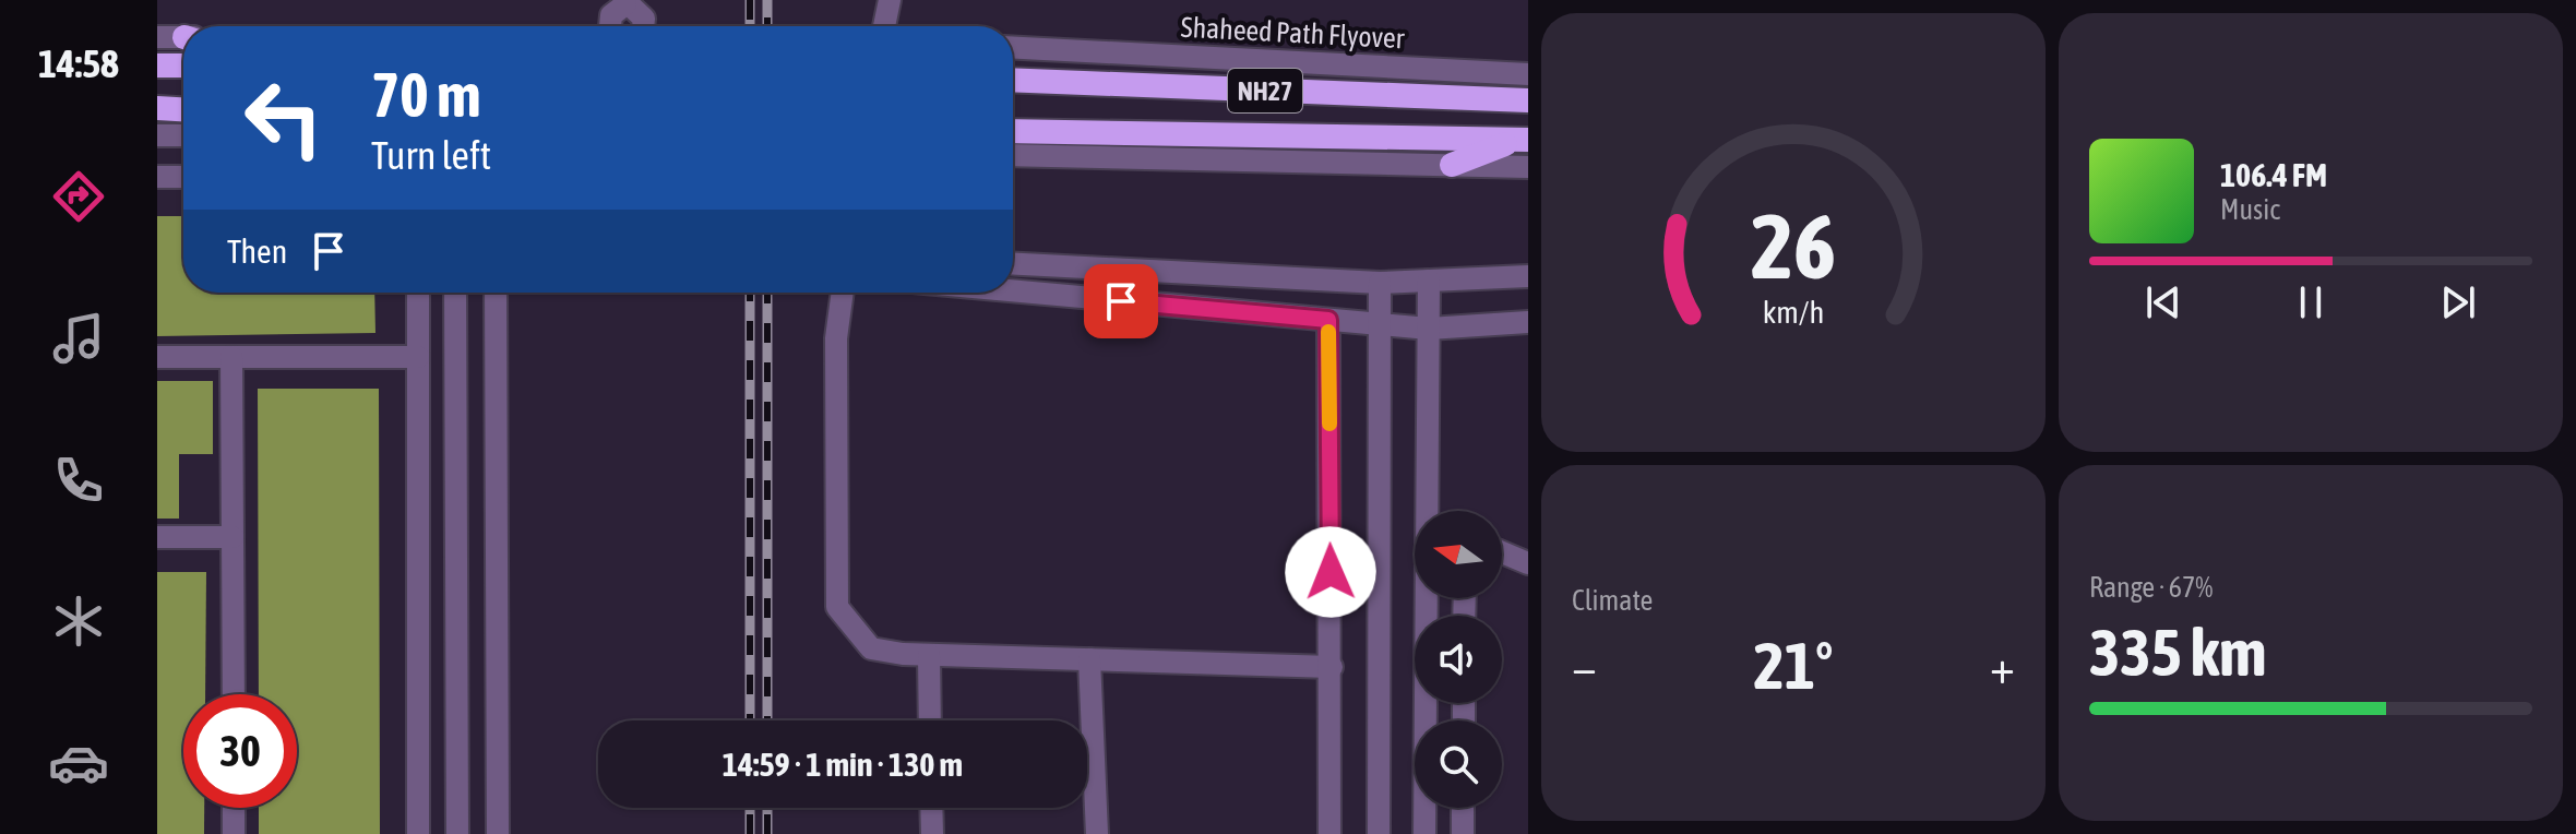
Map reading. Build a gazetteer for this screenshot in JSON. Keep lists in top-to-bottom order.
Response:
{
  "streets": {
    "highway": ["Shaheed Path Flyover", "NH27"]
  },
  "north": "left",
  "page": {
    "tabs": "14:58",
    "turn": ["70 m", "Turn left"],
    "song": ["106.4 FM", "Music"],
    "then": "Then",
    "tile": [
      "Climate",
      ["Range · 67%", "335 km"]
    ],
    "heat": ["−", "21°", "+"],
    "limit": "30",
    "trip": "14:59 · 1 min · 130 m",
    "gauge": ["26", "km/h"]
  }
}
